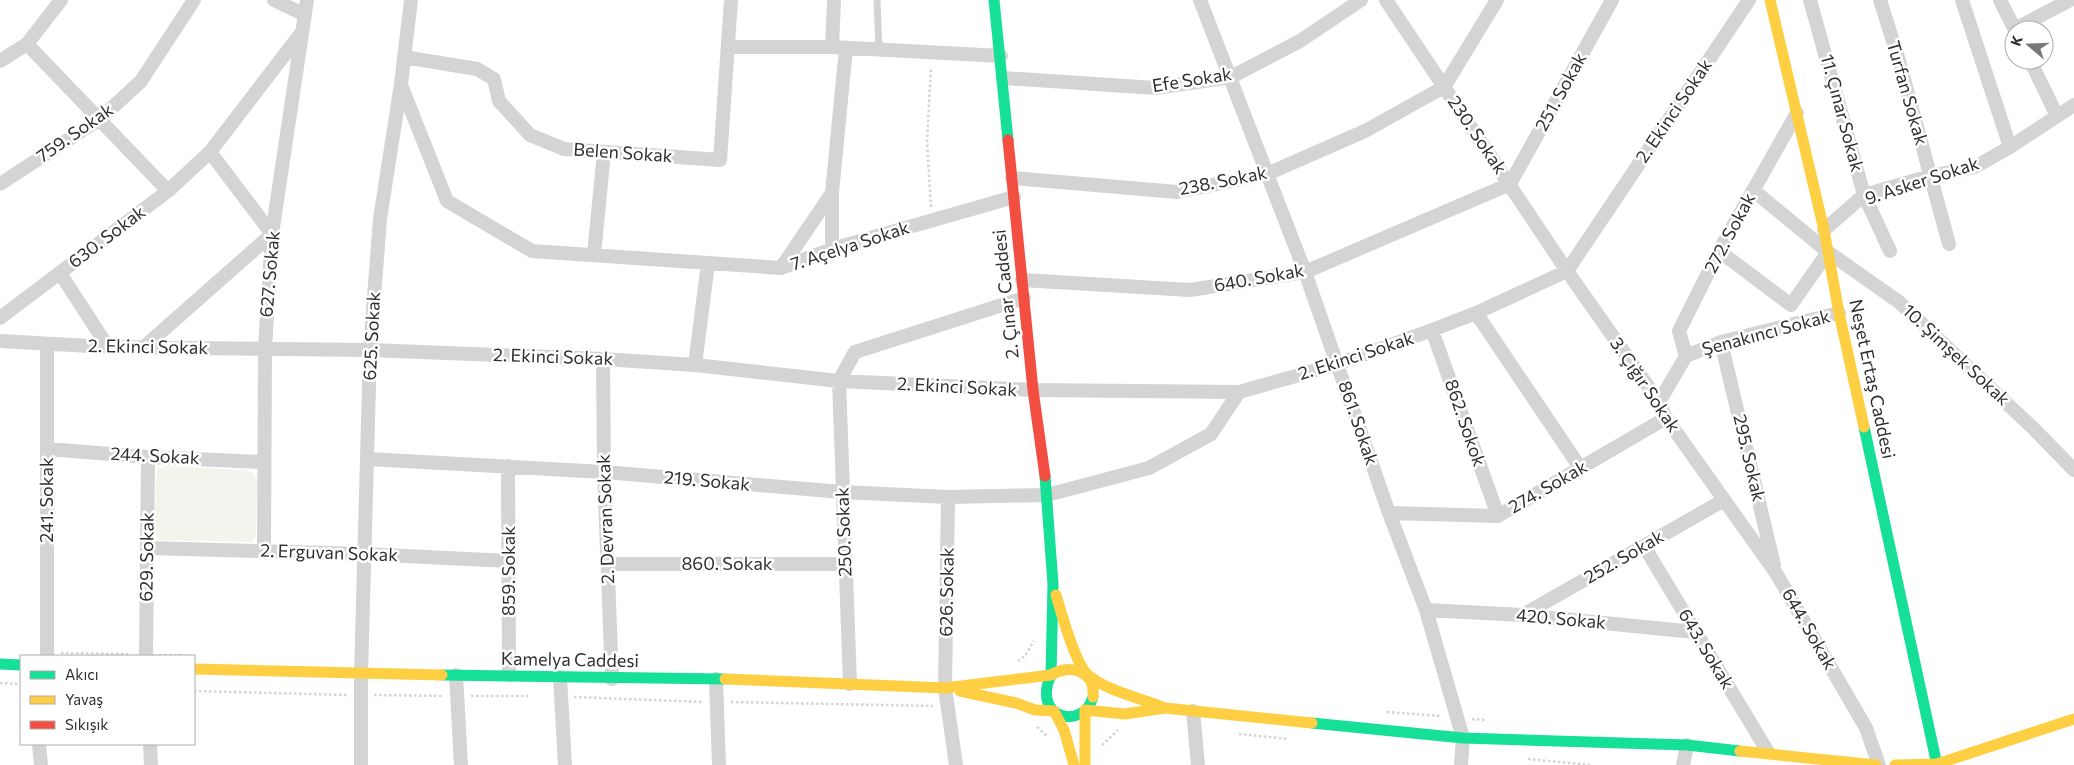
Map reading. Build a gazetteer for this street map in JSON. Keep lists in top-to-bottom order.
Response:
{
  "streets": {
    "main road": ["2. Çınar Caddesi", "Neşet Ertaş Caddesi", "Kamelya Caddesi"],
    "street": [
      "Efe Sokak",
      "251. Sokak",
      "Turfan Sokak",
      "2. Ekinci Sokak",
      "11. Çınar Sokak",
      "759. Sokak",
      "230. Sokak",
      "Belen Sokak",
      "238. Sokak",
      "9. Asker Sokak",
      "272. Sokak",
      "630. Sokak",
      "7. Açelya Sokak",
      "627. Sokak",
      "640. Sokak",
      "Şenakıncı Sokak",
      "625. Sokak",
      "10. Şimşek Sokak",
      "3. Çığır Sokak",
      "861. Sokak",
      "862. Sokok",
      "244. Sokak",
      "295. Sokak",
      "219. Sokak",
      "274. Sokak",
      "241. Sokak",
      "2. Devran Sokak",
      "250. Sokak",
      "2. Erguvan Sokak",
      "629. Sokak",
      "252. Sokak",
      "860. Sokak",
      "859. Sokak",
      "626. Sokak",
      "420. Sokak",
      "644. Sokak",
      "643. Sokak"
    ]
  },
  "crossings": [
    ["Efe Sokak", "2. Çınar Caddesi"],
    ["Efe Sokak", "861. Sokak"],
    ["251. Sokak", "230. Sokak"],
    ["251. Sokak", "640. Sokak"],
    ["Turfan Sokak", "9. Asker Sokak"],
    ["2. Ekinci Sokak", "230. Sokak"],
    ["2. Ekinci Sokak", "627. Sokak"],
    ["2. Ekinci Sokak", "2. Çınar Caddesi"],
    ["2. Ekinci Sokak", "625. Sokak"],
    ["2. Ekinci Sokak", "3. Çığır Sokak"],
    ["2. Ekinci Sokak", "861. Sokak"],
    ["2. Ekinci Sokak", "862. Sokok"],
    ["2. Ekinci Sokak", "219. Sokak"],
    ["2. Ekinci Sokak", "241. Sokak"],
    ["2. Ekinci Sokak", "2. Devran Sokak"],
    ["2. Ekinci Sokak", "250. Sokak"],
    ["11. Çınar Sokak", "9. Asker Sokak"],
    ["230. Sokak", "238. Sokak"],
    ["230. Sokak", "640. Sokak"],
    ["230. Sokak", "3. Çığır Sokak"],
    ["Belen Sokak", "625. Sokak"],
    ["238. Sokak", "2. Çınar Caddesi"],
    ["238. Sokak", "861. Sokak"],
    ["9. Asker Sokak", "Neşet Ertaş Caddesi"],
    ["272. Sokak", "Şenakıncı Sokak"],
    ["272. Sokak", "10. Şimşek Sokak"],
    ["272. Sokak", "Neşet Ertaş Caddesi"],
    ["630. Sokak", "627. Sokak"],
    ["7. Açelya Sokak", "2. Çınar Caddesi"],
    ["7. Açelya Sokak", "625. Sokak"],
    ["627. Sokak", "244. Sokak"],
    ["627. Sokak", "2. Erguvan Sokak"],
    ["640. Sokak", "2. Çınar Caddesi"],
    ["640. Sokak", "861. Sokak"],
    ["2. Çınar Caddesi", "219. Sokak"],
    ["Şenakıncı Sokak", "Neşet Ertaş Caddesi"],
    ["Şenakıncı Sokak", "3. Çığır Sokak"],
    ["Şenakıncı Sokak", "295. Sokak"],
    ["625. Sokak", "219. Sokak"],
    ["625. Sokak", "2. Erguvan Sokak"],
    ["625. Sokak", "Kamelya Caddesi"],
    ["10. Şimşek Sokak", "Neşet Ertaş Caddesi"],
    ["3. Çığır Sokak", "274. Sokak"],
    ["3. Çığır Sokak", "252. Sokak"],
    ["3. Çığır Sokak", "644. Sokak"],
    ["861. Sokak", "274. Sokak"],
    ["861. Sokak", "420. Sokak"],
    ["862. Sokok", "274. Sokak"],
    ["244. Sokak", "241. Sokak"],
    ["244. Sokak", "629. Sokak"],
    ["295. Sokak", "644. Sokak"],
    ["219. Sokak", "2. Devran Sokak"],
    ["219. Sokak", "250. Sokak"],
    ["219. Sokak", "859. Sokak"],
    ["219. Sokak", "626. Sokak"],
    ["2. Devran Sokak", "860. Sokak"],
    ["2. Devran Sokak", "Kamelya Caddesi"],
    ["250. Sokak", "860. Sokak"],
    ["250. Sokak", "Kamelya Caddesi"],
    ["2. Erguvan Sokak", "629. Sokak"],
    ["2. Erguvan Sokak", "859. Sokak"],
    ["252. Sokak", "420. Sokak"],
    ["252. Sokak", "644. Sokak"],
    ["252. Sokak", "643. Sokak"],
    ["859. Sokak", "Kamelya Caddesi"],
    ["626. Sokak", "Kamelya Caddesi"],
    ["420. Sokak", "643. Sokak"]
  ],
  "legend": ["Akıcı", "Yavaş", "Sıkışık"],
  "north": "left"
}
